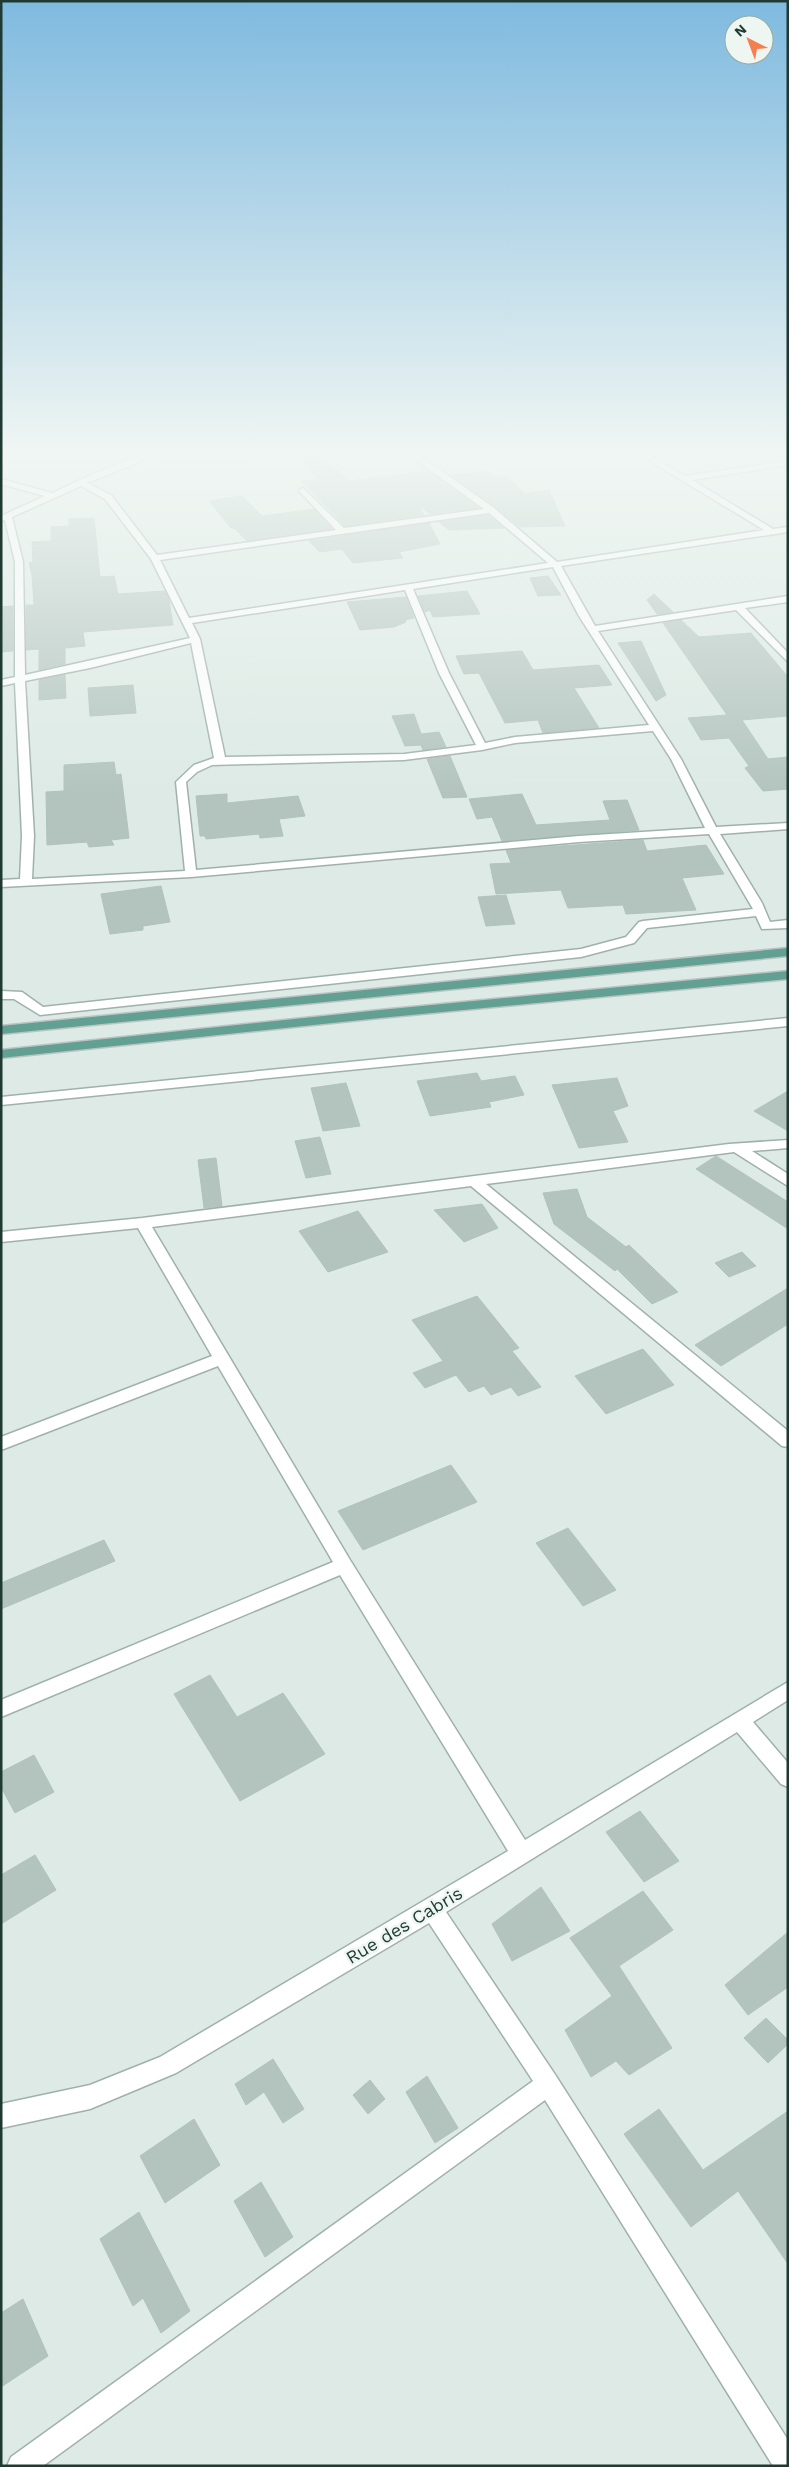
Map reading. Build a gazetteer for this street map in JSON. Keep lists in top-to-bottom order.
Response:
{
  "streets": {
    "street": ["Rue des Cabris"]
  },
  "north": "top left"
}
